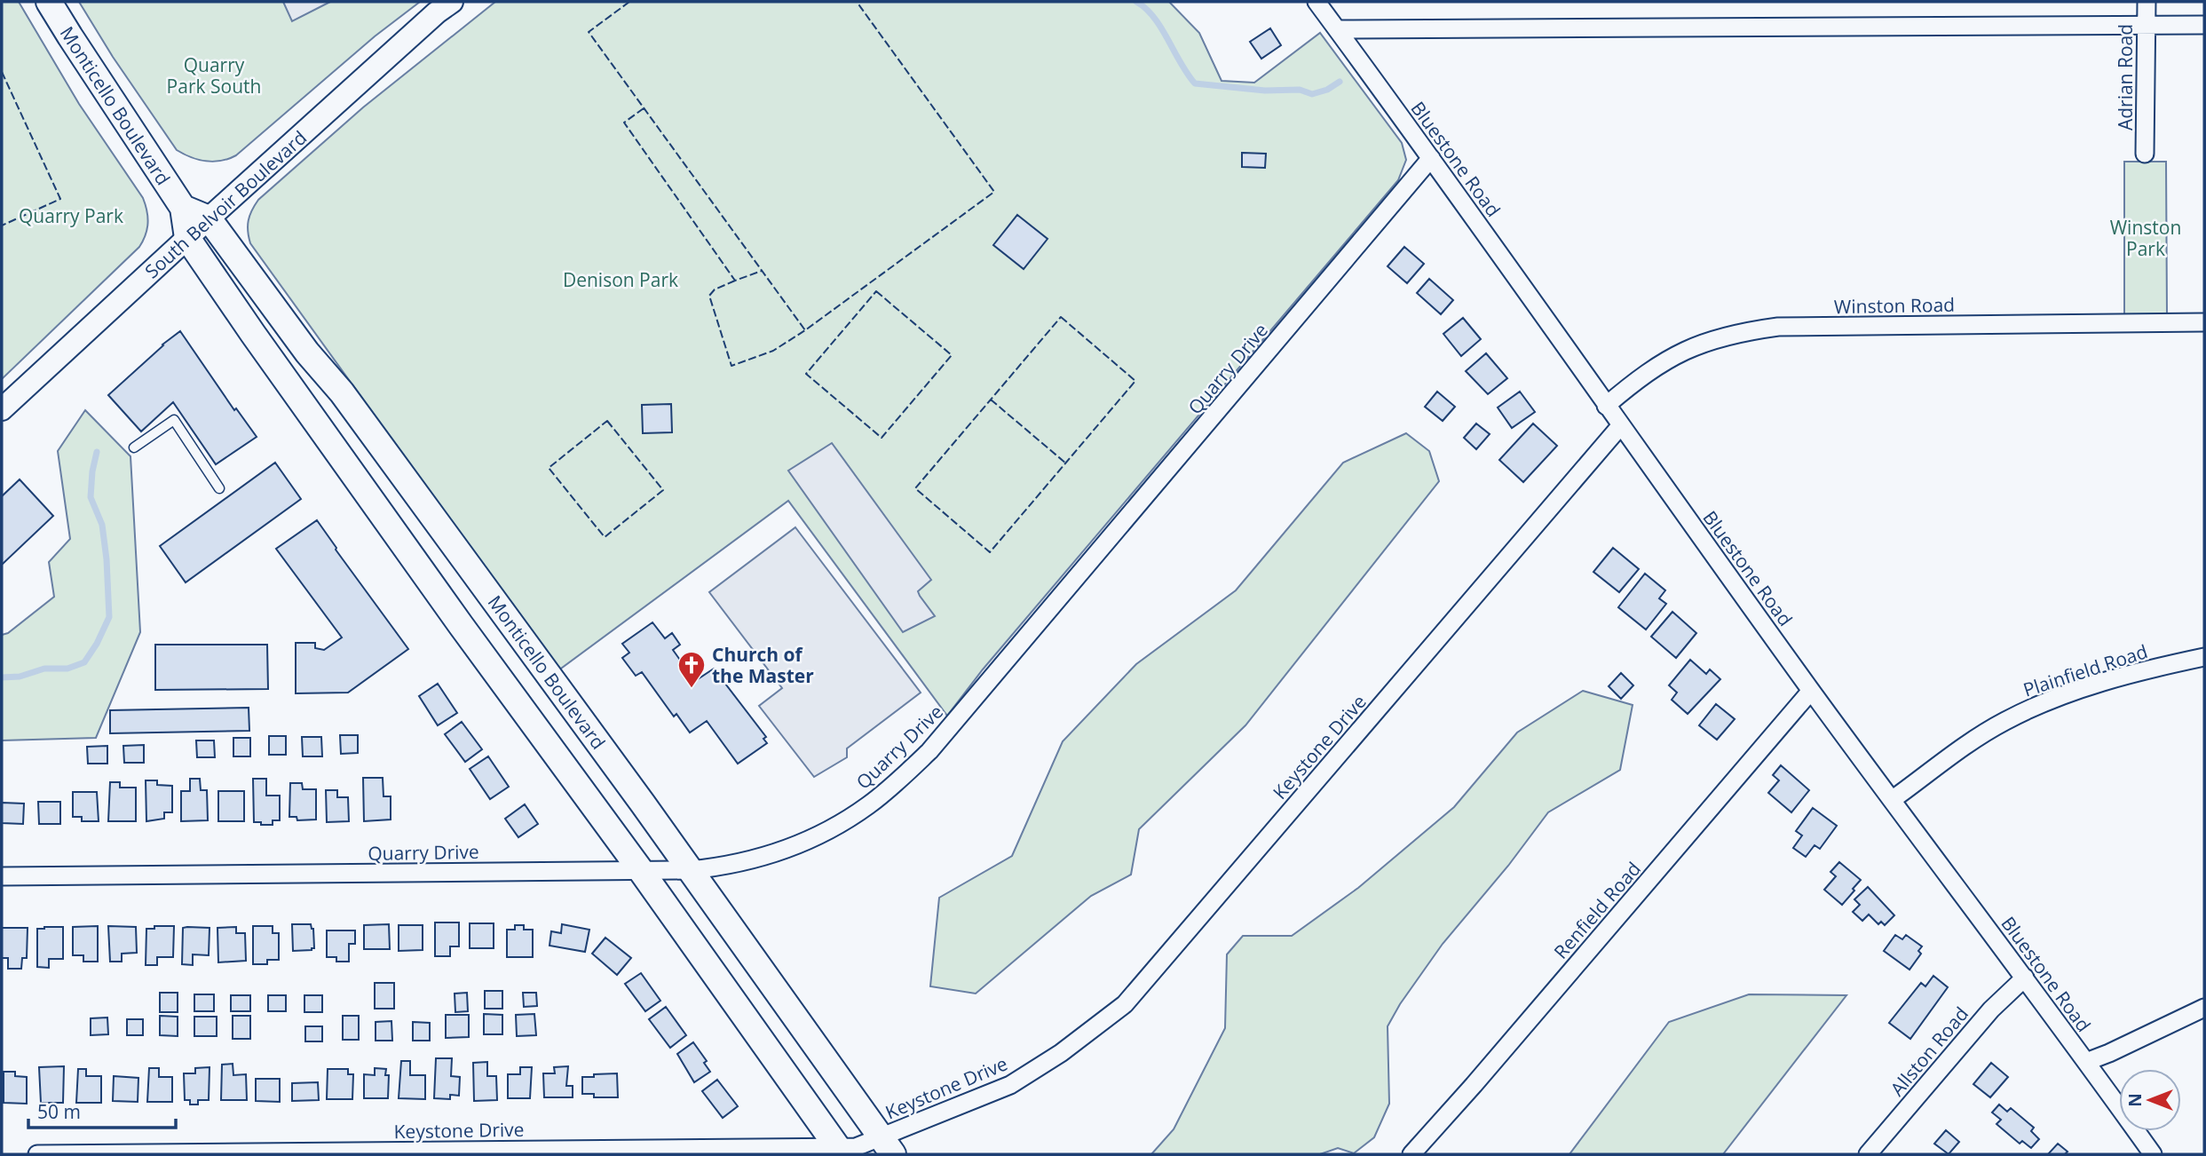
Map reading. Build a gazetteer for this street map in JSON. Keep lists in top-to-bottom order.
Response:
{
  "streets": {
    "main road": ["Monticello Boulevard"],
    "street": [
      "Adrian Road",
      "Bluestone Road",
      "South Belvoir Boulevard",
      "Winston Road",
      "Quarry Drive",
      "Plainfield Road",
      "Keystone Drive",
      "Renfield Road",
      "Allston Road"
    ]
  },
  "crossings": [
    ["Monticello Boulevard", "South Belvoir Boulevard"],
    ["Monticello Boulevard", "Quarry Drive"],
    ["Monticello Boulevard", "Keystone Drive"],
    ["Bluestone Road", "Winston Road"],
    ["Bluestone Road", "Quarry Drive"],
    ["Bluestone Road", "Plainfield Road"],
    ["Bluestone Road", "Keystone Drive"],
    ["Bluestone Road", "Renfield Road"],
    ["Bluestone Road", "Allston Road"]
  ],
  "parks": [
    "Quarry Park South",
    "Quarry Park",
    "Winston Park",
    "Denison Park"
  ],
  "places": {
    "church": ["Church of the Master"]
  },
  "scale_bar": "50 m",
  "north": "left"
}
